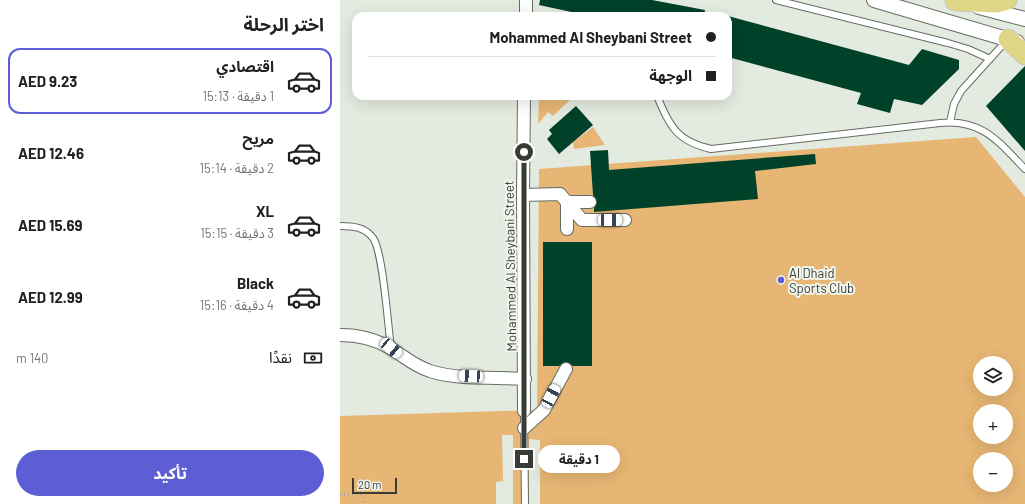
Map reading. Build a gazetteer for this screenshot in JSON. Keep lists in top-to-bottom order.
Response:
{
  "streets": {
    "street": ["Mohammed Al Sheybani Street"]
  },
  "places": ["Al Dhaid Sports Club"],
  "scale_bar": "20 m",
  "page": {
    "heading": "اختر الرحلة",
    "banner": ["Mohammed Al Sheybani Street", "الوجهة"],
    "list": [
      {
        "name": "اقتصادي",
        "note": "1 دقيقة · 15:13",
        "value": "AED 9.23"
      },
      {
        "name": "مريح",
        "note": "2 دقيقة · 15:14",
        "value": "AED 12.46"
      },
      {
        "name": "XL",
        "note": "3 دقيقة · 15:15",
        "value": "AED 15.69"
      },
      {
        "name": "Black",
        "note": "4 دقيقة · 15:16",
        "value": "AED 12.99"
      }
    ],
    "pay": ["نقدًا", "140 m"],
    "map_buttons": ["+", "−"],
    "buttons": "تأكيد",
    "bubble": "1 دقيقة",
    "scale": "20 m"
  }
}
